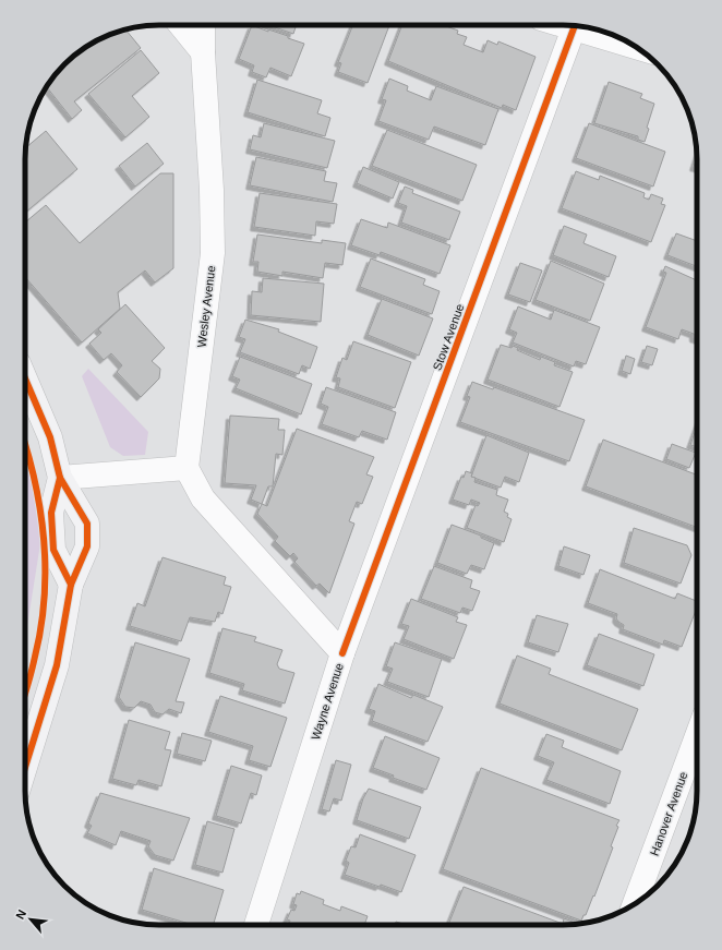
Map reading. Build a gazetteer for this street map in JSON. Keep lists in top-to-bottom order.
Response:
{
  "streets": {
    "street": [
      "Wesley Avenue",
      "Stow Avenue",
      "Wayne Avenue",
      "Hanover Avenue"
    ]
  },
  "crossings": [
    ["Wesley Avenue", "Wayne Avenue"],
    ["Stow Avenue", "Wayne Avenue"]
  ],
  "north": "top left"
}
